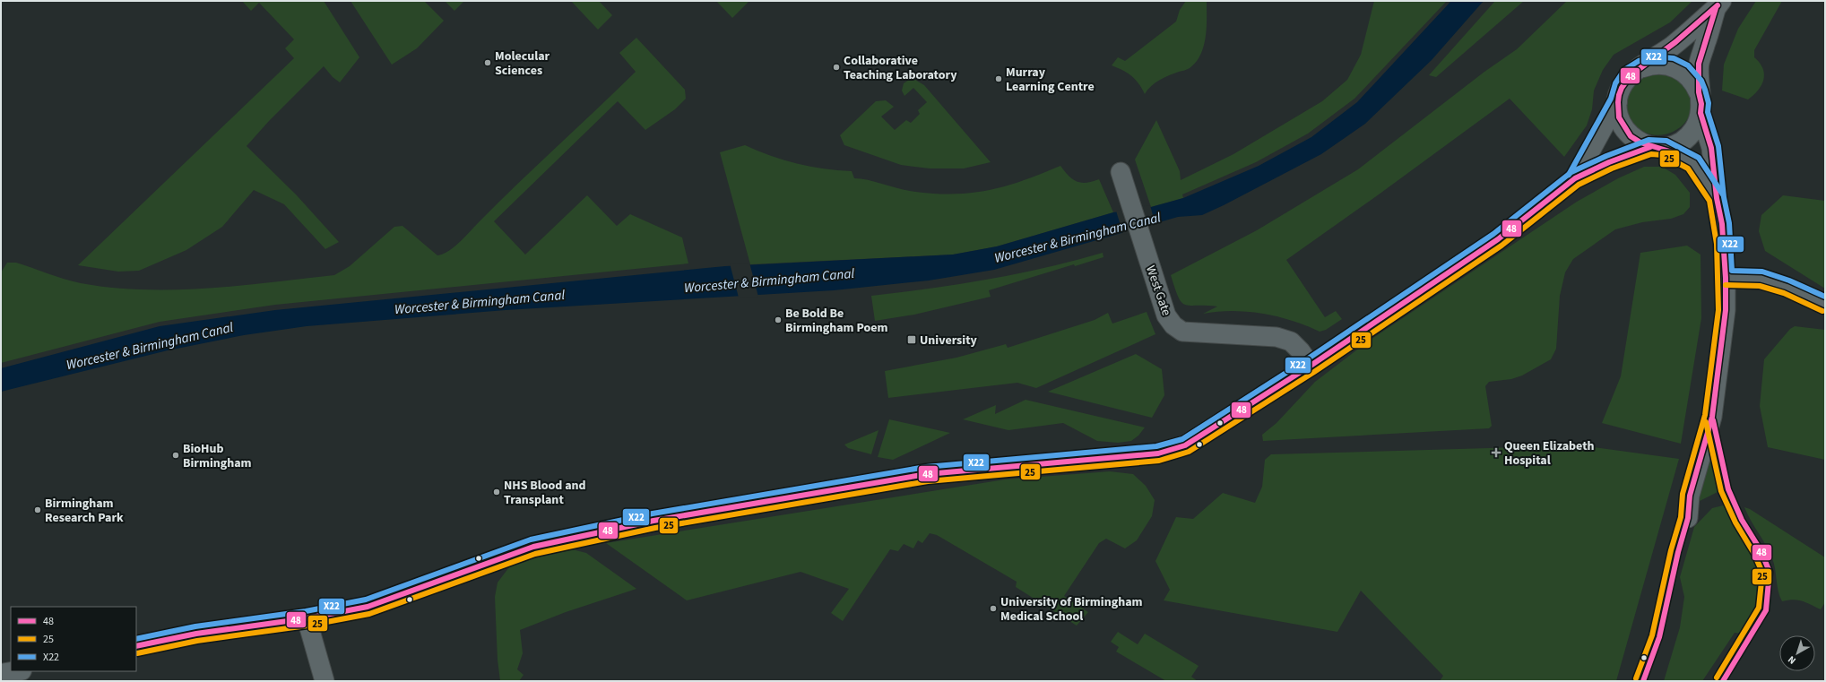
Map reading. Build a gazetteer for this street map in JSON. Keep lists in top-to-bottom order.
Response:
{
  "streets": {
    "street": ["West Gate"]
  },
  "water": ["Worcester & Birmingham Canal"],
  "places": {
    "other": [
      "Molecular Sciences",
      "Collaborative Teaching Laboratory",
      "Murray Learning Centre",
      "Be Bold Be Birmingham Poem",
      "BioHub Birmingham",
      "NHS Blood and Transplant",
      "Birmingham Research Park",
      "University of Birmingham Medical School"
    ],
    "transit": ["University"],
    "health": ["Queen Elizabeth Hospital"]
  },
  "lines": ["transit line 48", "transit line X22", "transit line 25"],
  "legend": ["48", "25", "X22"],
  "north": "bottom left"
}
